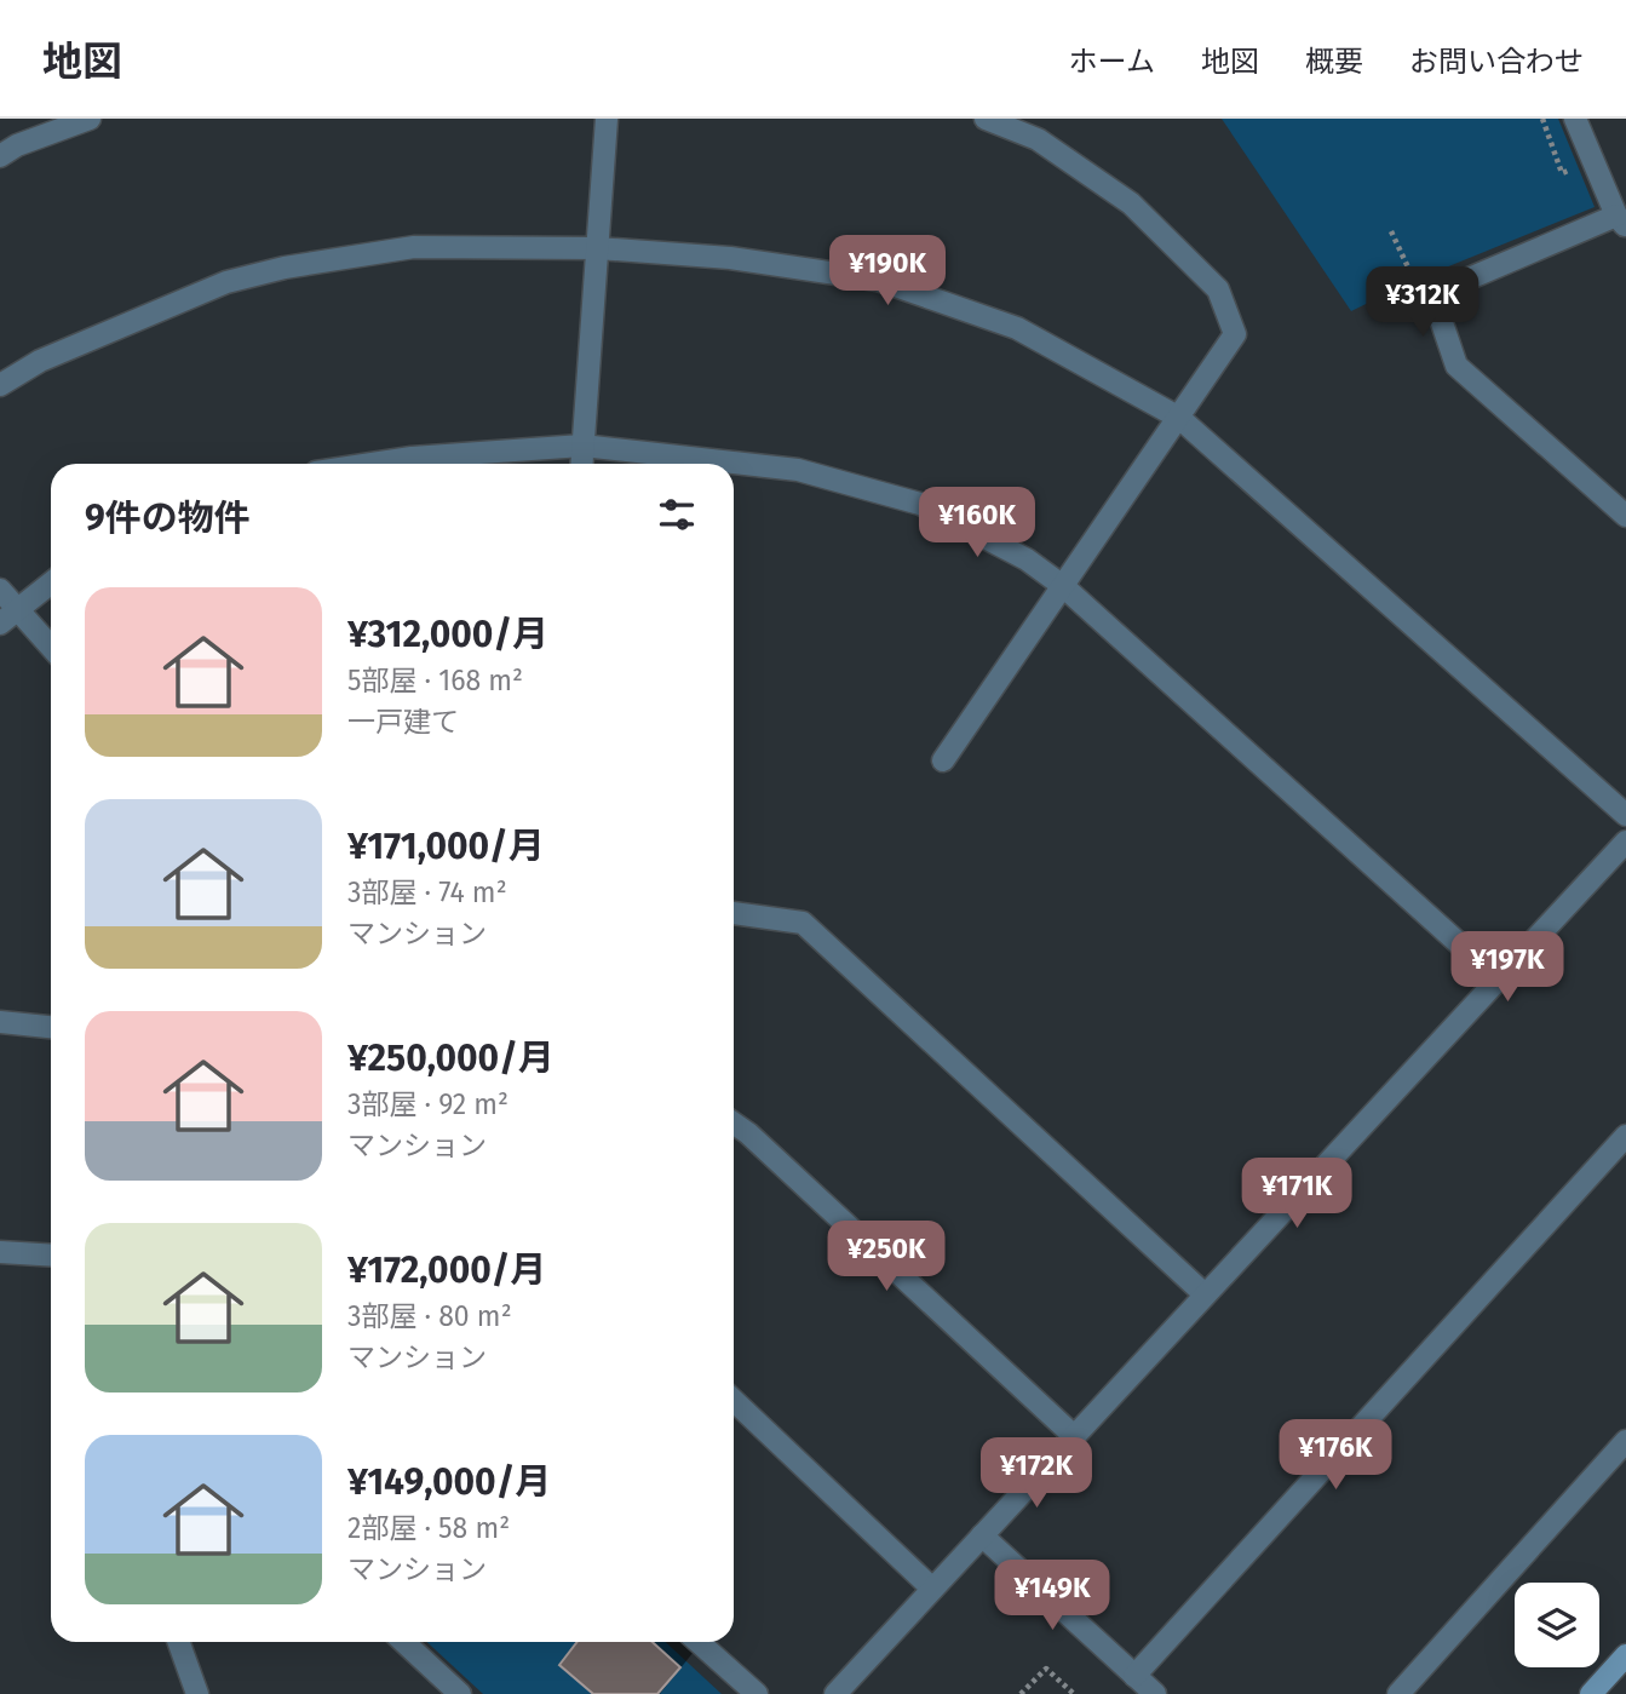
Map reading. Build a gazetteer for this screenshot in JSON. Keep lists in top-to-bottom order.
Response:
{
  "page": {
    "header": "地図",
    "nav": [
      "ホーム",
      "地図",
      "概要",
      "お問い合わせ"
    ],
    "price": [
      "¥190K",
      "¥312K",
      "¥160K",
      "¥197K",
      "¥171K",
      "¥250K",
      "¥176K",
      "¥172K",
      "¥149K"
    ],
    "heading": "9件の物件",
    "list": [
      {
        "name": "¥312,000/月",
        "note": "5部屋 · 168 m² · 一戸建て"
      },
      {
        "name": "¥171,000/月",
        "note": "3部屋 · 74 m² · マンション"
      },
      {
        "name": "¥250,000/月",
        "note": "3部屋 · 92 m² · マンション"
      },
      {
        "name": "¥172,000/月",
        "note": "3部屋 · 80 m² · マンション"
      },
      {
        "name": "¥149,000/月",
        "note": "2部屋 · 58 m² · マンション"
      }
    ]
  }
}
